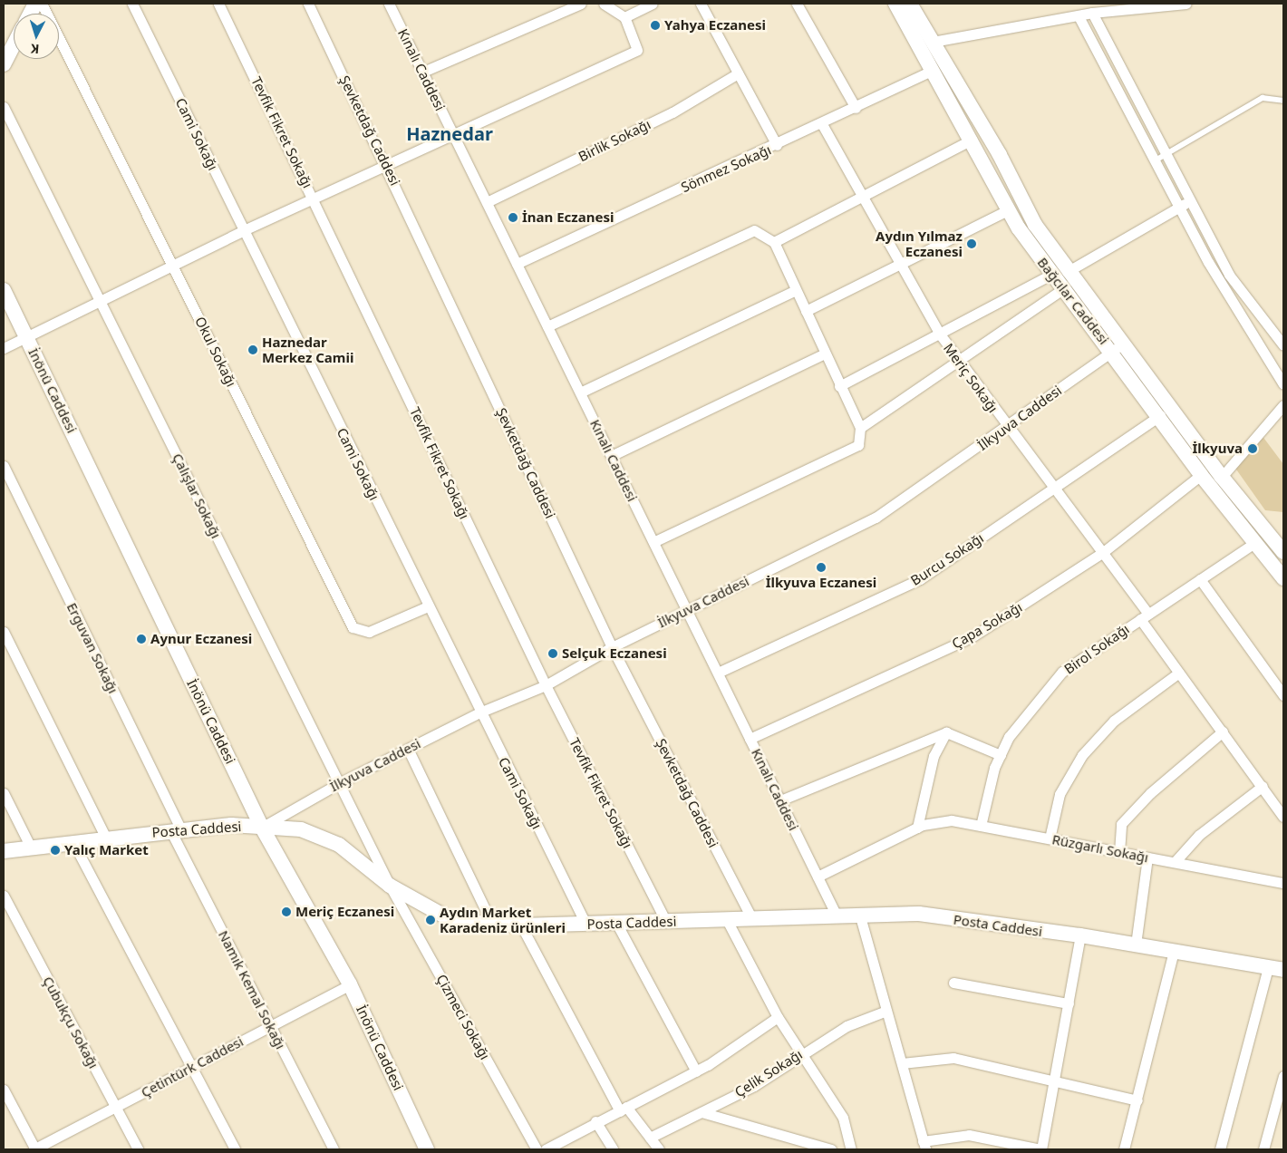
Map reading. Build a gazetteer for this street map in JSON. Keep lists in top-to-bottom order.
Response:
{
  "streets": {
    "main road": ["Bağcılar Caddesi", "İnönü Caddesi", "Posta Caddesi"],
    "street": [
      "Kınalı Caddesi",
      "Şevketdağ Caddesi",
      "Tevfik Fikret Sokağı",
      "Cami Sokağı",
      "Birlik Sokağı",
      "Sönmez Sokağı",
      "Okul Sokağı",
      "Meriç Sokağı",
      "İlkyuva Caddesi",
      "Çalışlar Sokağı",
      "Burcu Sokağı",
      "Çapa Sokağı",
      "Erguvan Sokağı",
      "Birol Sokağı",
      "Rüzgarlı Sokağı",
      "Namık Kemal Sokağı",
      "Çizmeci Sokağı",
      "Çubukçu Sokağı",
      "Çetintürk Caddesi",
      "Çelik Sokağı"
    ]
  },
  "crossings": [
    ["Kınalı Caddesi", "Birlik Sokağı"],
    ["Kınalı Caddesi", "Sönmez Sokağı"],
    ["Kınalı Caddesi", "İlkyuva Caddesi"],
    ["Kınalı Caddesi", "Burcu Sokağı"],
    ["Kınalı Caddesi", "Çapa Sokağı"],
    ["Kınalı Caddesi", "Posta Caddesi"],
    ["Kınalı Caddesi", "Rüzgarlı Sokağı"],
    ["Şevketdağ Caddesi", "İlkyuva Caddesi"],
    ["Şevketdağ Caddesi", "Posta Caddesi"],
    ["Tevfik Fikret Sokağı", "İlkyuva Caddesi"],
    ["Tevfik Fikret Sokağı", "Posta Caddesi"],
    ["Cami Sokağı", "Okul Sokağı"],
    ["Cami Sokağı", "İlkyuva Caddesi"],
    ["Cami Sokağı", "Posta Caddesi"],
    ["Sönmez Sokağı", "Bağcılar Caddesi"],
    ["Sönmez Sokağı", "Meriç Sokağı"],
    ["Bağcılar Caddesi", "İlkyuva Caddesi"],
    ["Bağcılar Caddesi", "Burcu Sokağı"],
    ["Bağcılar Caddesi", "Çapa Sokağı"],
    ["Bağcılar Caddesi", "Birol Sokağı"],
    ["Meriç Sokağı", "İlkyuva Caddesi"],
    ["Meriç Sokağı", "Burcu Sokağı"],
    ["Meriç Sokağı", "Çapa Sokağı"],
    ["Meriç Sokağı", "Birol Sokağı"],
    ["İnönü Caddesi", "İlkyuva Caddesi"],
    ["İnönü Caddesi", "Posta Caddesi"],
    ["İnönü Caddesi", "Çetintürk Caddesi"],
    ["İlkyuva Caddesi", "Çalışlar Sokağı"],
    ["İlkyuva Caddesi", "Posta Caddesi"],
    ["Çalışlar Sokağı", "Posta Caddesi"],
    ["Çalışlar Sokağı", "Çizmeci Sokağı"],
    ["Erguvan Sokağı", "Posta Caddesi"],
    ["Erguvan Sokağı", "Namık Kemal Sokağı"],
    ["Birol Sokağı", "Rüzgarlı Sokağı"],
    ["Posta Caddesi", "Namık Kemal Sokağı"],
    ["Posta Caddesi", "Çizmeci Sokağı"],
    ["Namık Kemal Sokağı", "Çetintürk Caddesi"],
    ["Çubukçu Sokağı", "Çetintürk Caddesi"]
  ],
  "districts": ["Haznedar"],
  "places": [
    "Yahya Eczanesi",
    "İnan Eczanesi",
    "Aydın Yılmaz Eczanesi",
    "Haznedar Merkez Camii",
    "İlkyuva",
    "İlkyuva Eczanesi",
    "Aynur Eczanesi",
    "Selçuk Eczanesi",
    "Yalıç Market",
    "Meriç Eczanesi",
    "Aydın Market Karadeniz ürünleri"
  ],
  "north": "bottom"
}
